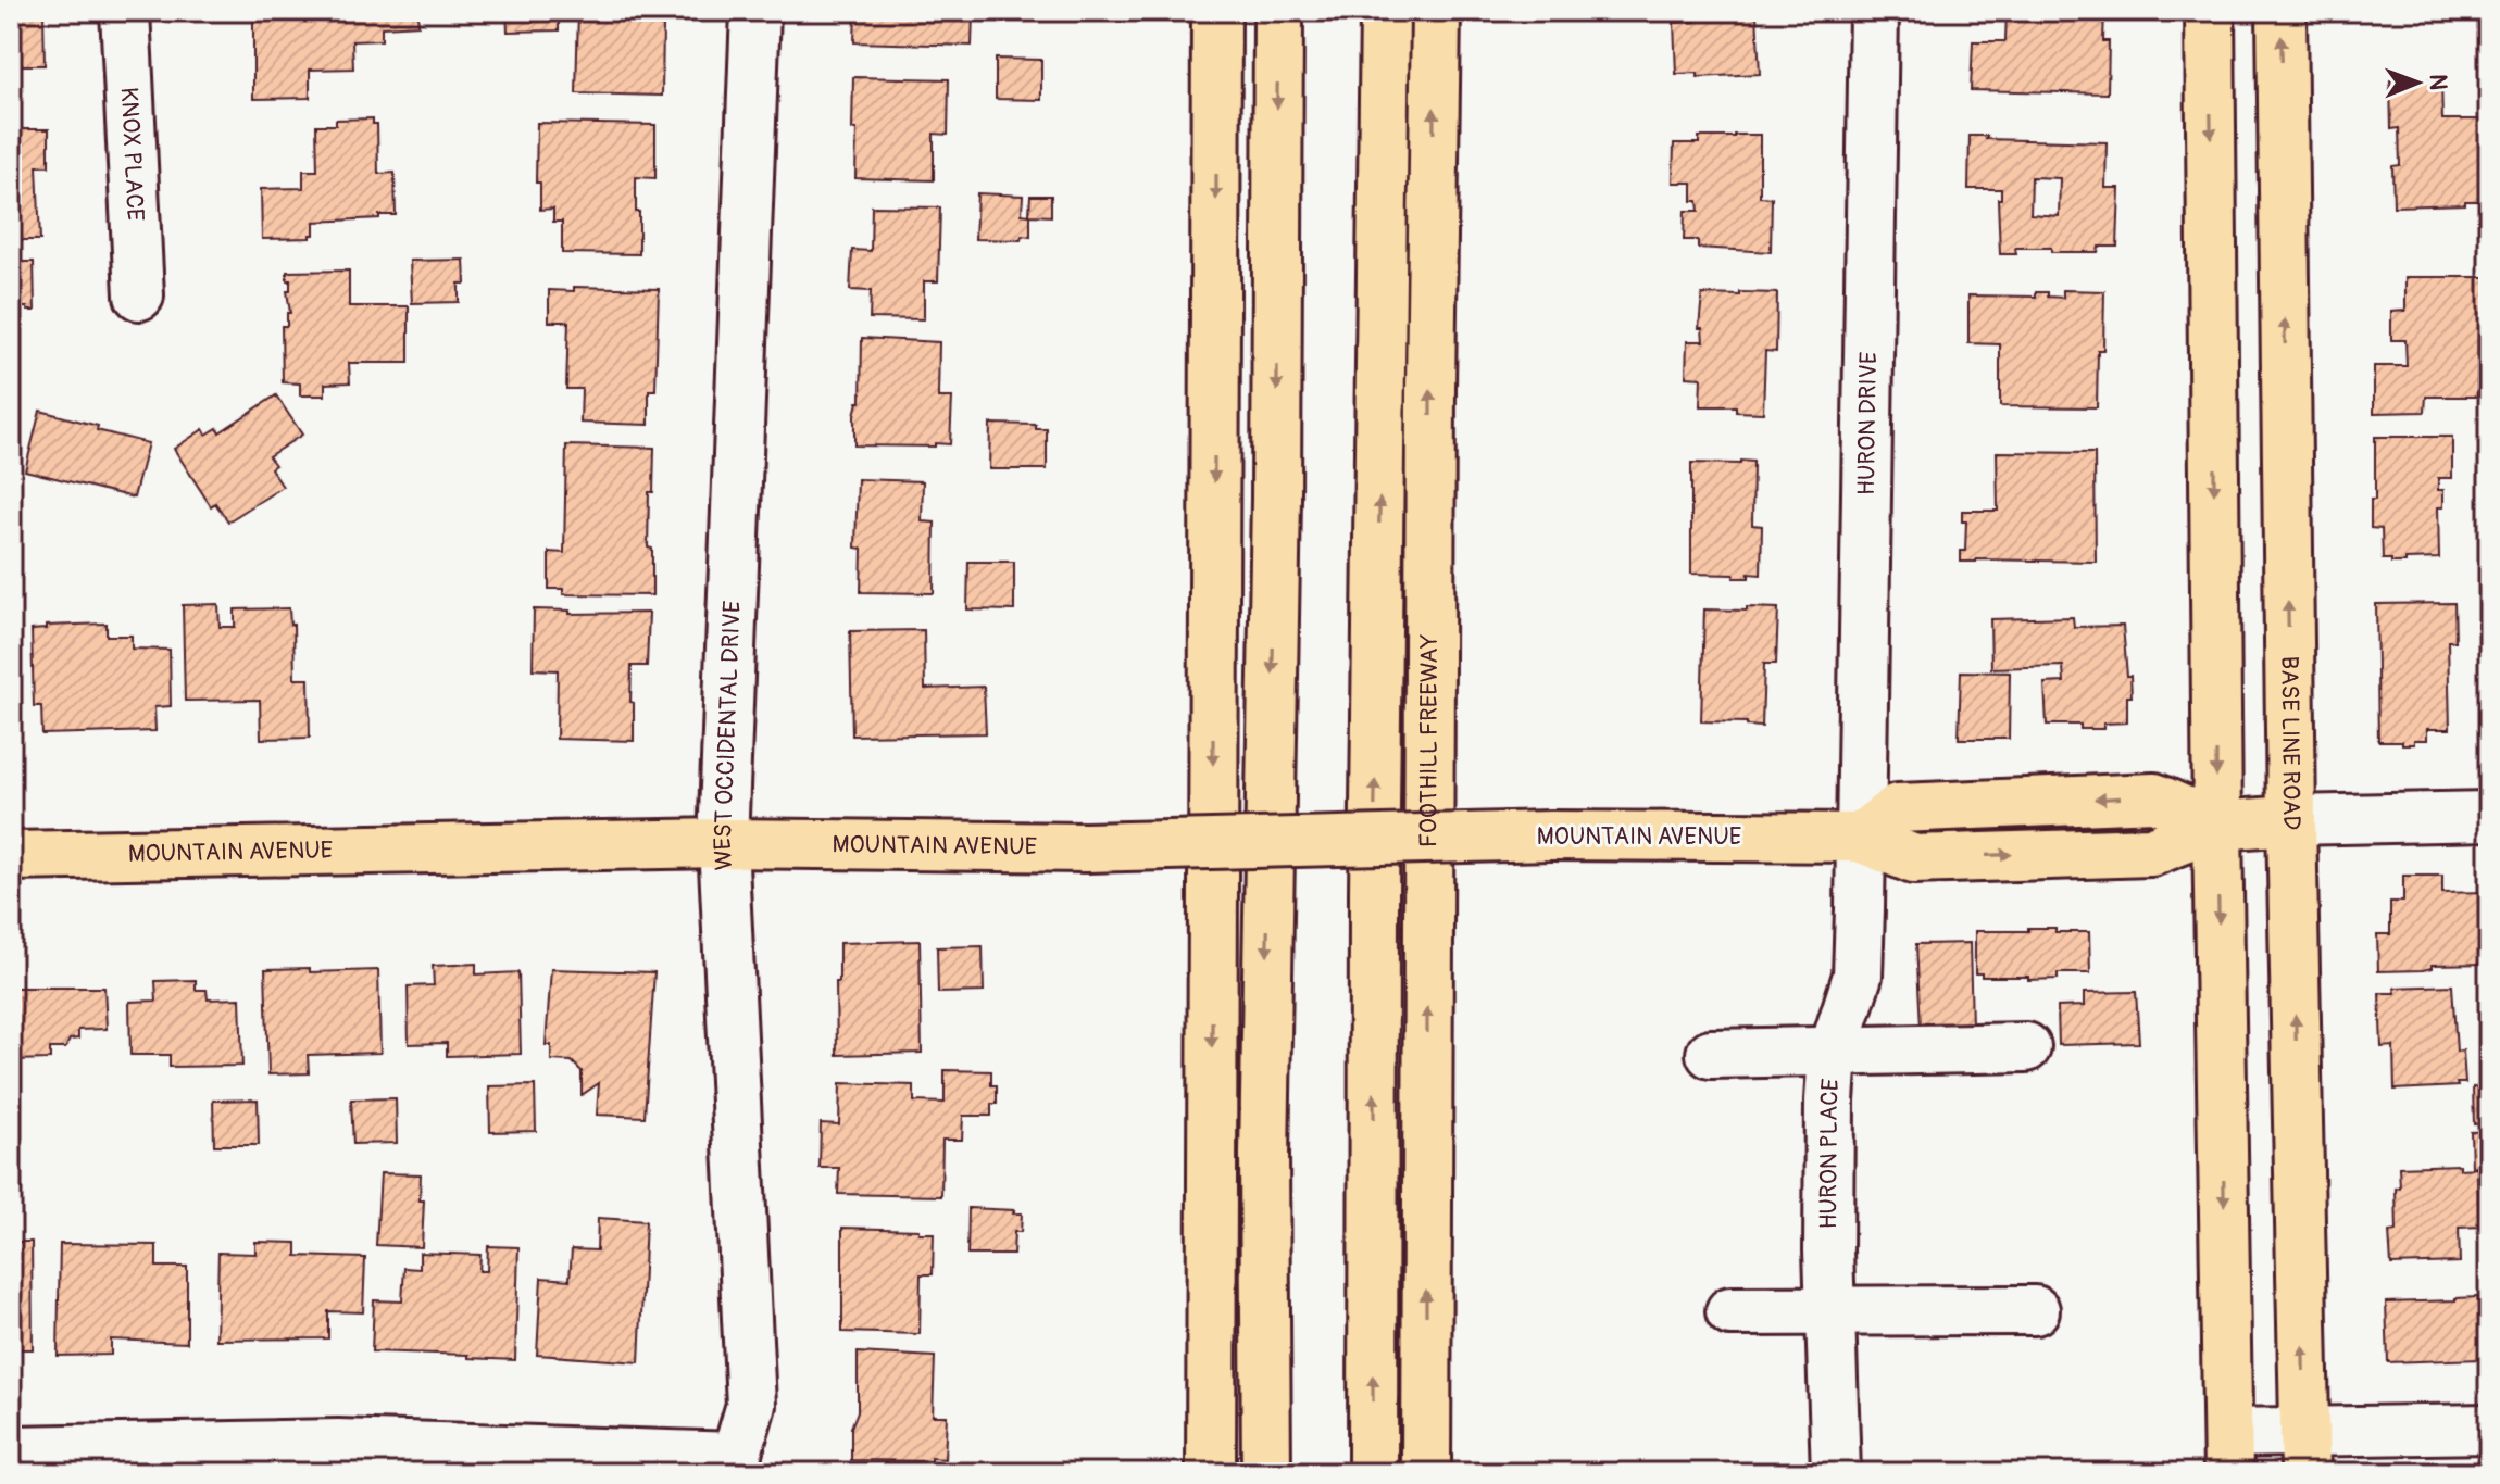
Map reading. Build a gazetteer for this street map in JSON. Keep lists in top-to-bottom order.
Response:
{
  "streets": {
    "main road": ["FOOTHILL FREEWAY", "BASE LINE ROAD", "MOUNTAIN AVENUE"],
    "street": [
      "KNOX PLACE",
      "HURON DRIVE",
      "WEST OCCIDENTAL DRIVE",
      "HURON PLACE"
    ]
  },
  "crossings": [
    ["HURON DRIVE", "MOUNTAIN AVENUE"],
    ["HURON DRIVE", "HURON PLACE"],
    ["WEST OCCIDENTAL DRIVE", "MOUNTAIN AVENUE"],
    ["BASE LINE ROAD", "MOUNTAIN AVENUE"],
    ["MOUNTAIN AVENUE", "HURON PLACE"]
  ],
  "north": "right"
}
